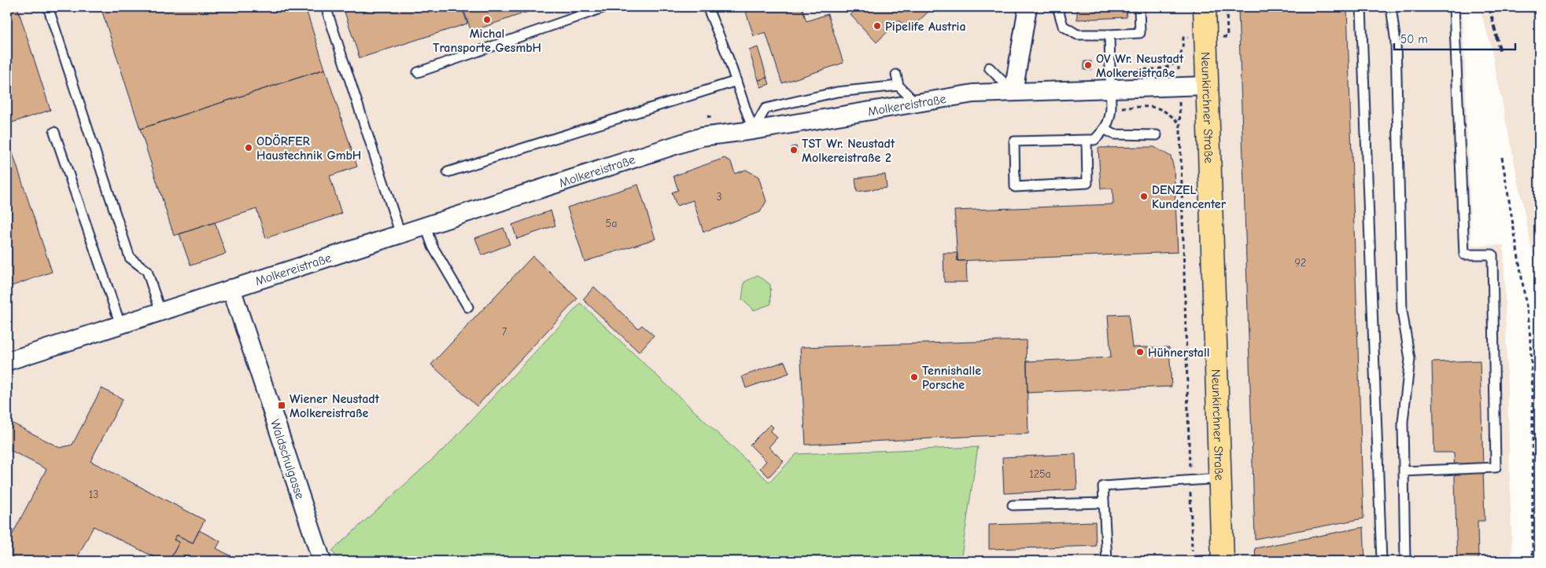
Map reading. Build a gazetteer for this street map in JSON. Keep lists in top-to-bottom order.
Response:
{
  "streets": {
    "main road": ["Neunkirchner Straße"],
    "street": ["Molkereistraße", "Waldschulgasse"]
  },
  "crossings": [
    ["Molkereistraße", "Neunkirchner Straße"],
    ["Molkereistraße", "Waldschulgasse"]
  ],
  "places": {
    "other": [
      "Michal Transporte GesmbH",
      "Pipelife Austria",
      "OV Wr. Neustadt Molkereistraße",
      "ODÖRFER Haustechnik GmbH",
      "TST Wr. Neustadt Molkereistraße 2",
      "DENZEL Kundencenter",
      "Hühnerstall",
      "Tennishalle Porsche"
    ],
    "transit": ["Wiener Neustadt Molkereistraße"]
  },
  "house_numbers": [
    "3",
    "5a",
    "92",
    "7",
    "125a",
    "13"
  ],
  "scale_bar": "50 m"
}
